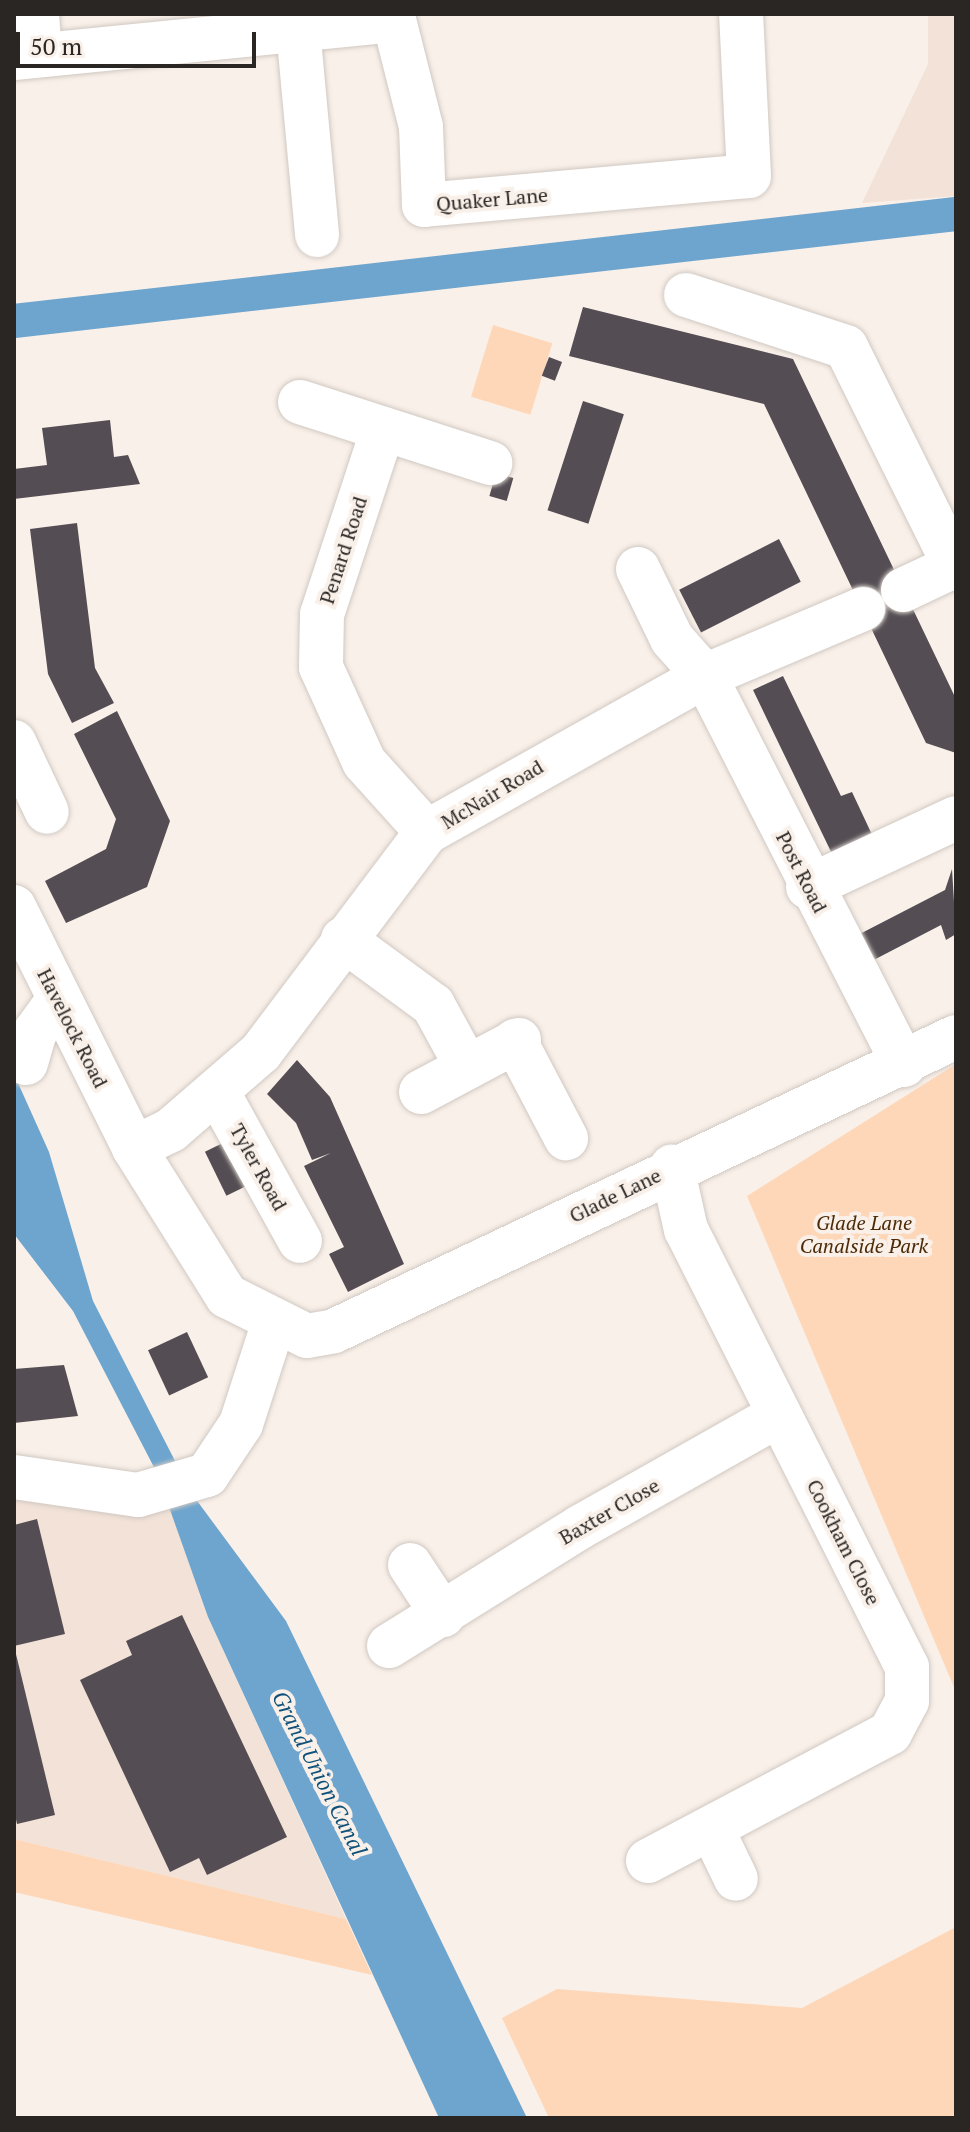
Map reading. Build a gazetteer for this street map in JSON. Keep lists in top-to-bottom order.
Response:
{
  "streets": {
    "street": [
      "Quaker Lane",
      "Penard Road",
      "McNair Road",
      "Post Road",
      "Havelock Road",
      "Tyler Road",
      "Glade Lane",
      "Baxter Close",
      "Cookham Close"
    ]
  },
  "crossings": [
    ["Penard Road", "McNair Road"],
    ["McNair Road", "Post Road"],
    ["McNair Road", "Havelock Road"],
    ["McNair Road", "Tyler Road"],
    ["McNair Road", "Glade Lane"],
    ["Post Road", "Glade Lane"],
    ["Havelock Road", "Glade Lane"],
    ["Glade Lane", "Cookham Close"],
    ["Baxter Close", "Cookham Close"]
  ],
  "water": ["Grand Union Canal"],
  "parks": ["Glade Lane Canalside Park"],
  "scale_bar": "50 m"
}
